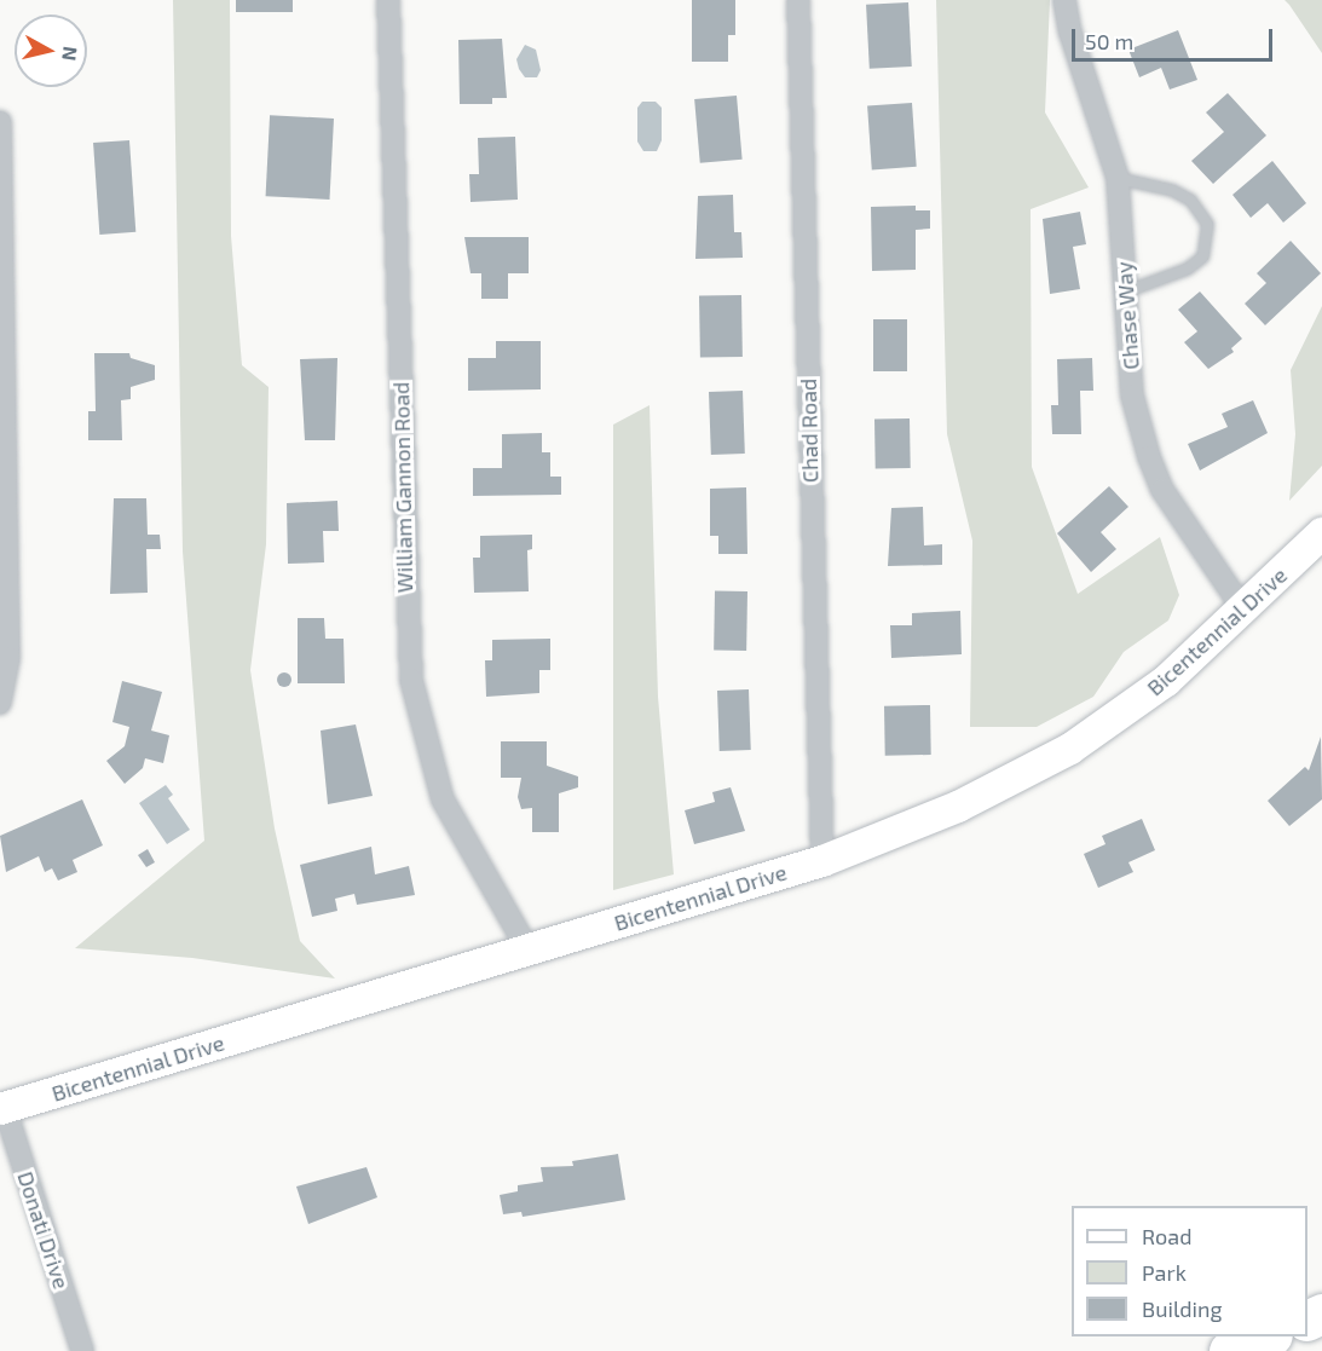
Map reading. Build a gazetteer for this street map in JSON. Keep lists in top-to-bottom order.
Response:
{
  "streets": {
    "street": [
      "Chase Way",
      "Chad Road",
      "William Gannon Road",
      "Bicentennial Drive",
      "Donati Drive"
    ]
  },
  "crossings": [
    ["Chase Way", "Bicentennial Drive"],
    ["Chad Road", "Bicentennial Drive"],
    ["William Gannon Road", "Bicentennial Drive"],
    ["Bicentennial Drive", "Donati Drive"]
  ],
  "legend": ["Road", "Park", "Building"],
  "scale_bar": "50 m",
  "north": "right"
}
